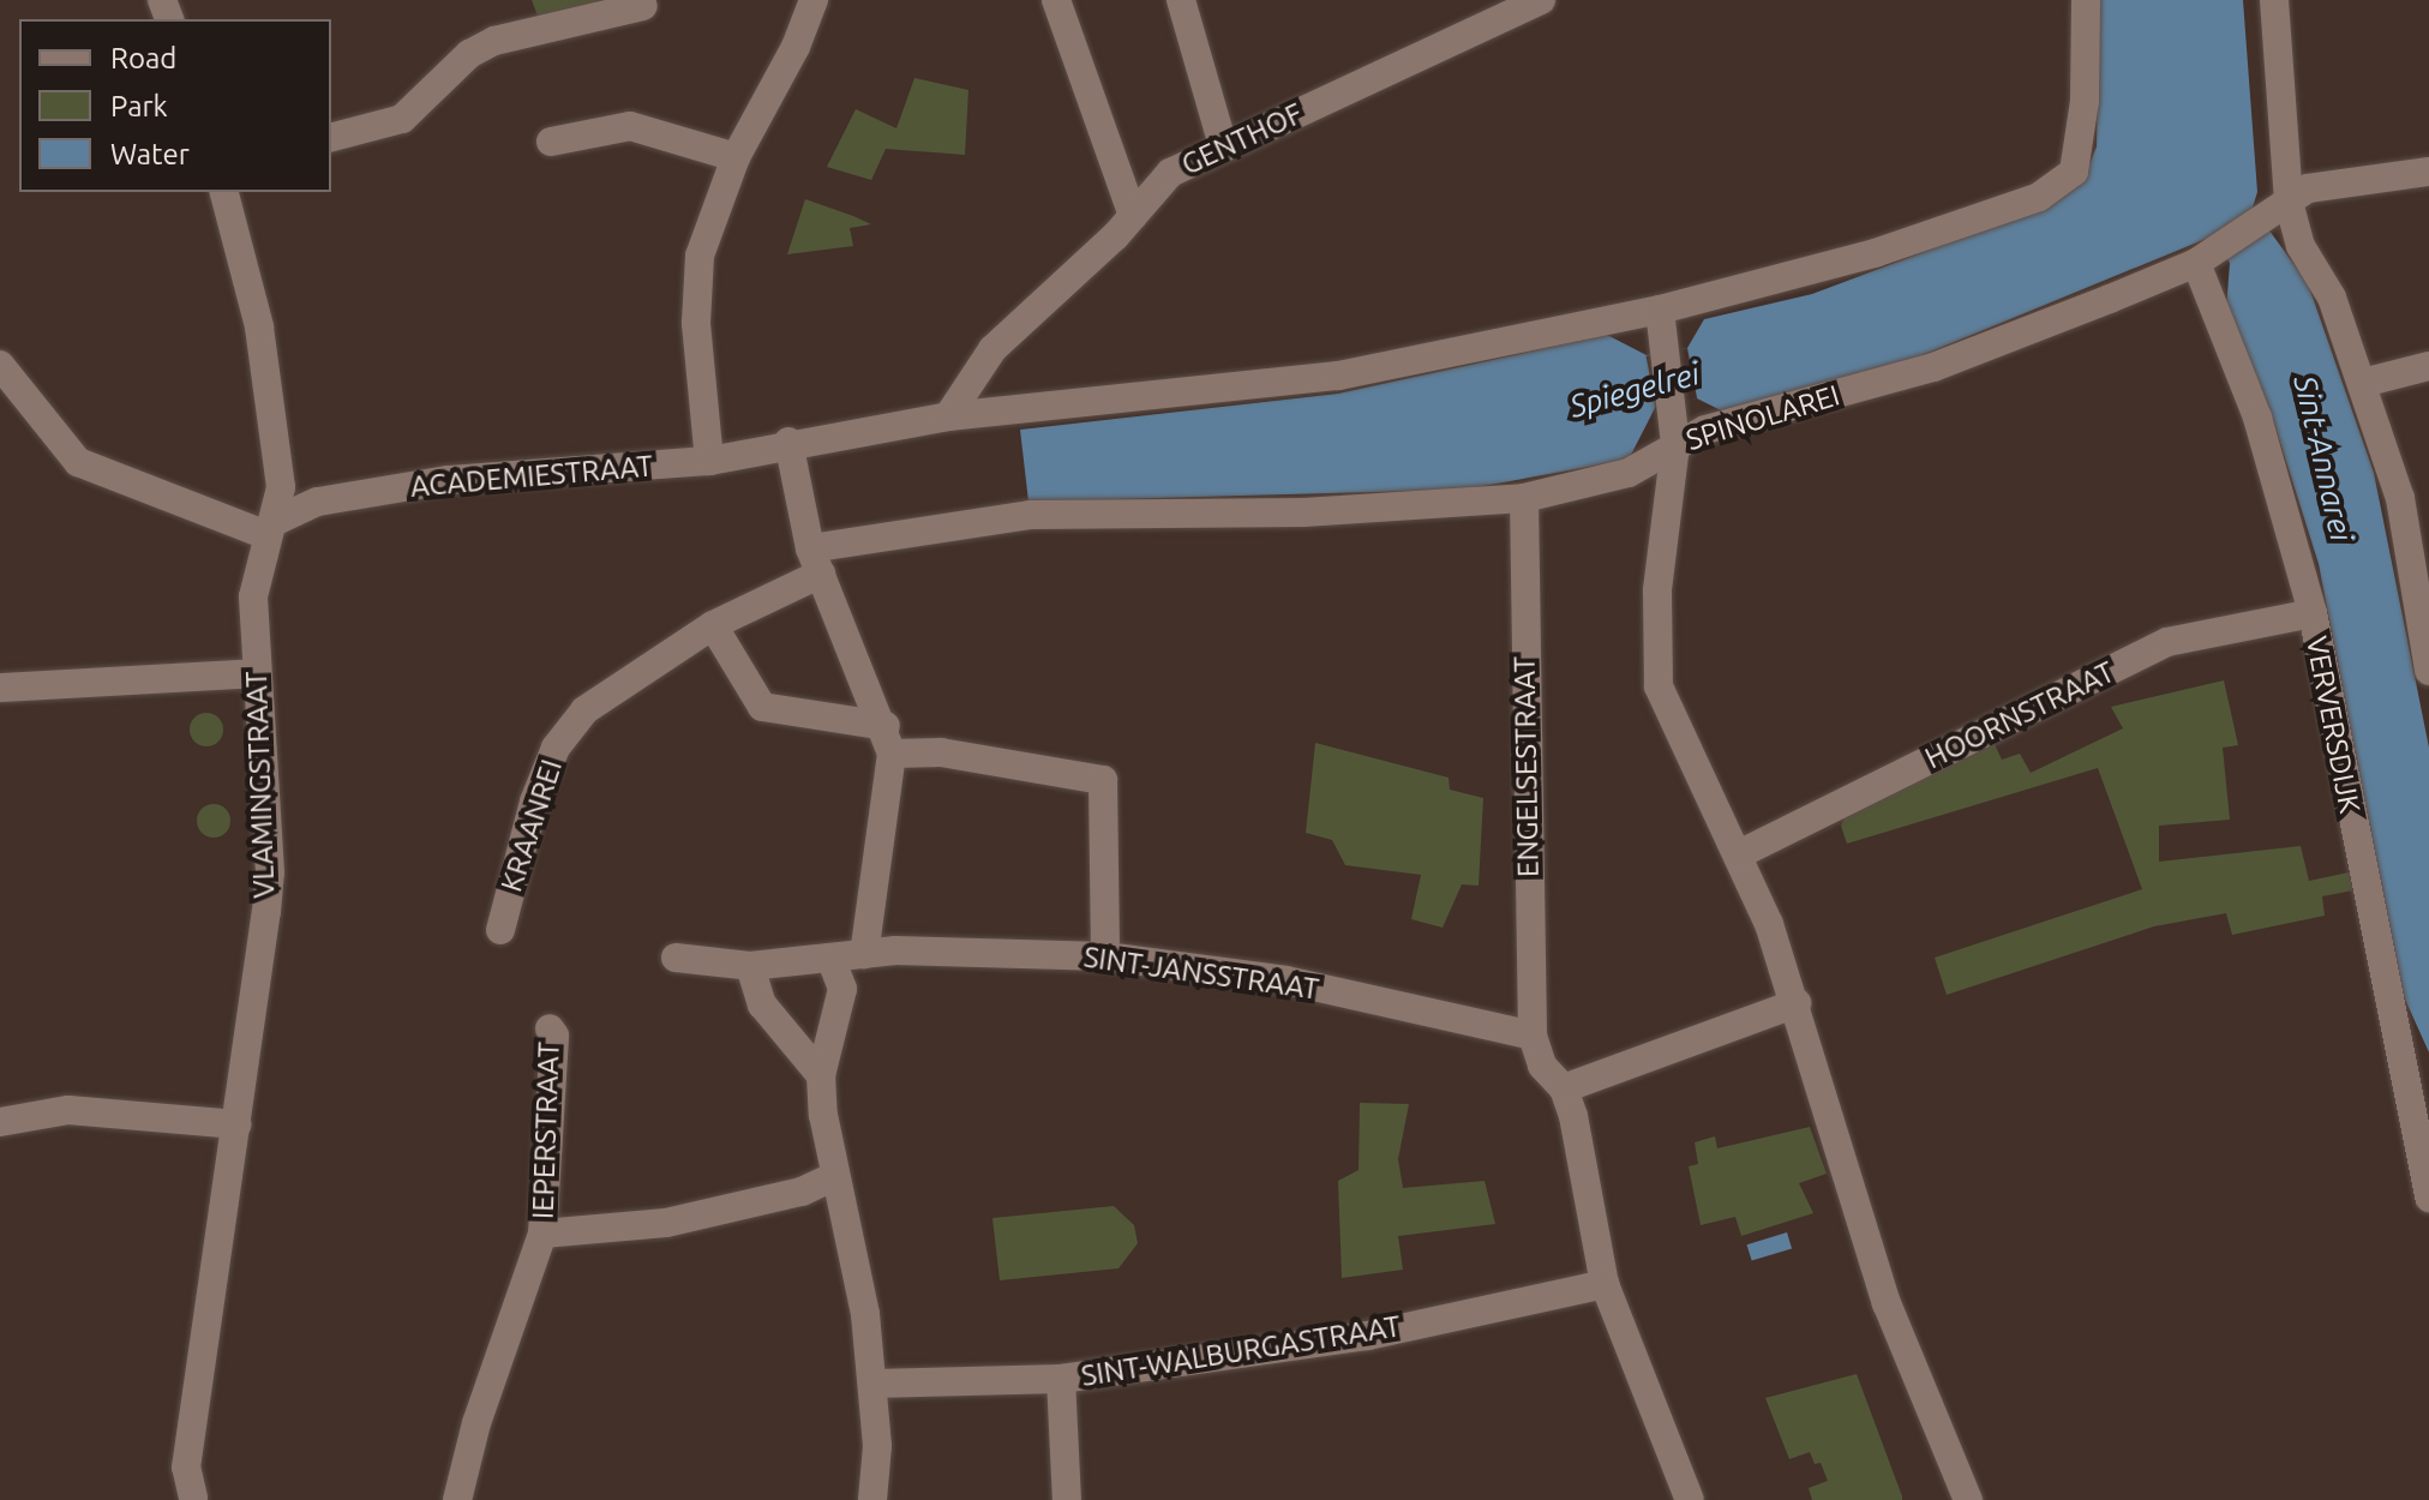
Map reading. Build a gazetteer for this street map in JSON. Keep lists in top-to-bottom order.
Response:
{
  "streets": {
    "street": [
      "GENTHOF",
      "SPINOLAREI",
      "ACADEMIESTRAAT",
      "HOORNSTRAAT",
      "VERVERSDIJK",
      "ENGELSESTRAAT",
      "VLAMINGSTRAAT",
      "KRAANREI",
      "SINT-JANSSTRAAT",
      "IEPERSTRAAT",
      "SINT-WALBURGASTRAAT"
    ]
  },
  "crossings": [
    ["GENTHOF", "ACADEMIESTRAAT"],
    ["SPINOLAREI", "VERVERSDIJK"],
    ["SPINOLAREI", "ENGELSESTRAAT"],
    ["SPINOLAREI", "KRAANREI"],
    ["ACADEMIESTRAAT", "VLAMINGSTRAAT"],
    ["HOORNSTRAAT", "VERVERSDIJK"],
    ["ENGELSESTRAAT", "SINT-JANSSTRAAT"]
  ],
  "water": ["Spiegelrei", "Sint-Annarei"],
  "legend": ["Road", "Park", "Water"]
}
